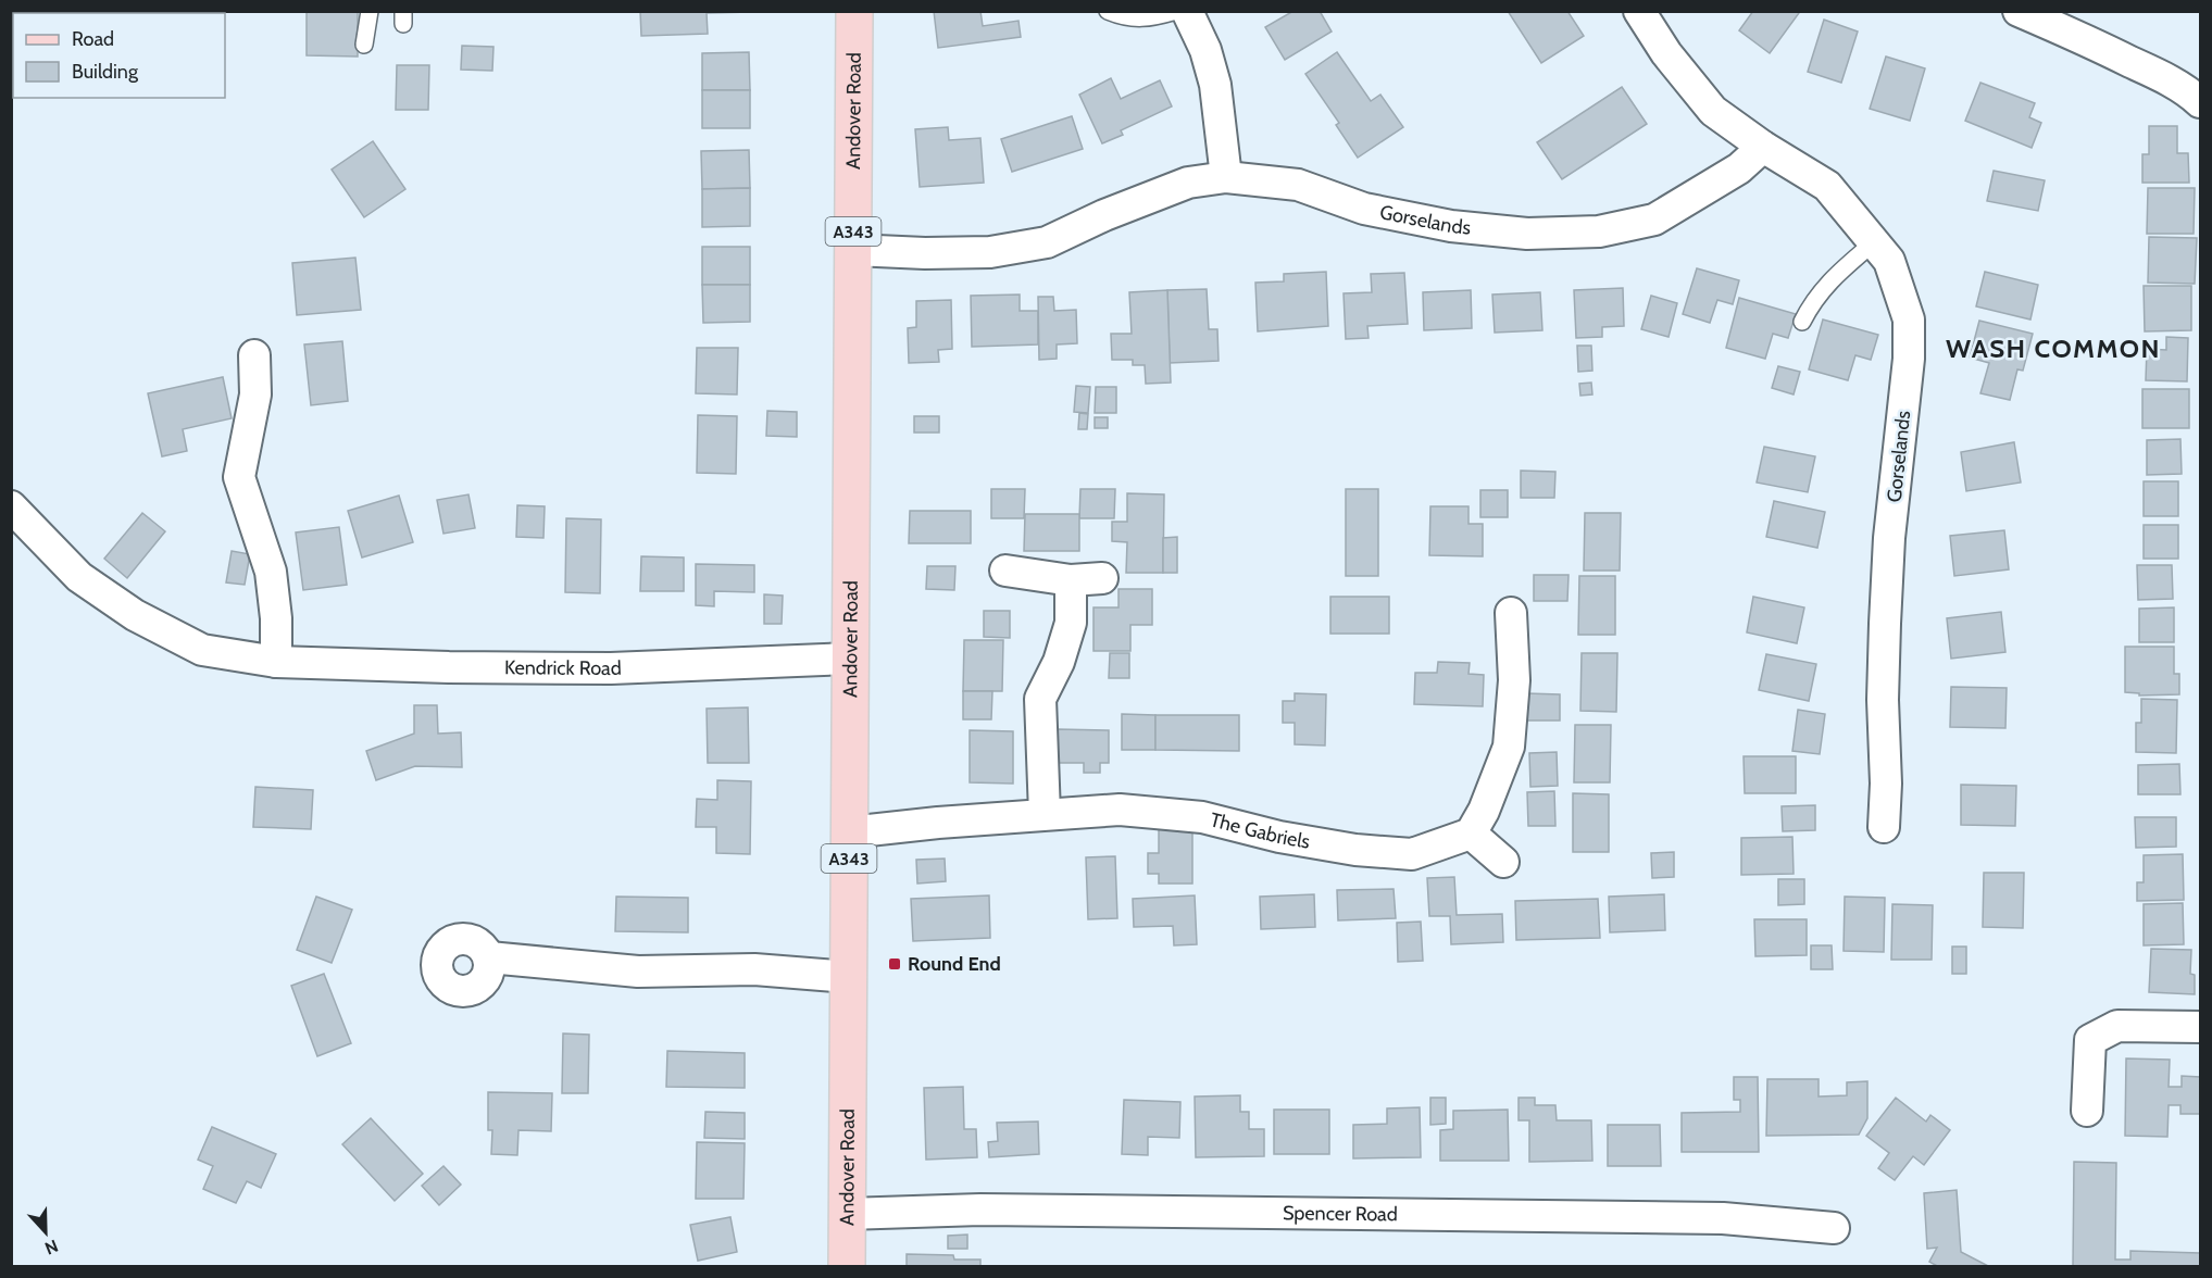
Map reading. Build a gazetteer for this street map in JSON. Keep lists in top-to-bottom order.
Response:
{
  "streets": {
    "main road": ["Andover Road", "A343"],
    "street": [
      "Gorselands",
      "Kendrick Road",
      "The Gabriels",
      "Spencer Road"
    ]
  },
  "crossings": [
    ["Andover Road", "Gorselands"],
    ["Andover Road", "Kendrick Road"],
    ["Andover Road", "The Gabriels"],
    ["Andover Road", "Spencer Road"]
  ],
  "districts": ["WASH COMMON"],
  "places": {
    "transit": ["Round End"]
  },
  "legend": ["Road", "Building"],
  "north": "bottom"
}
